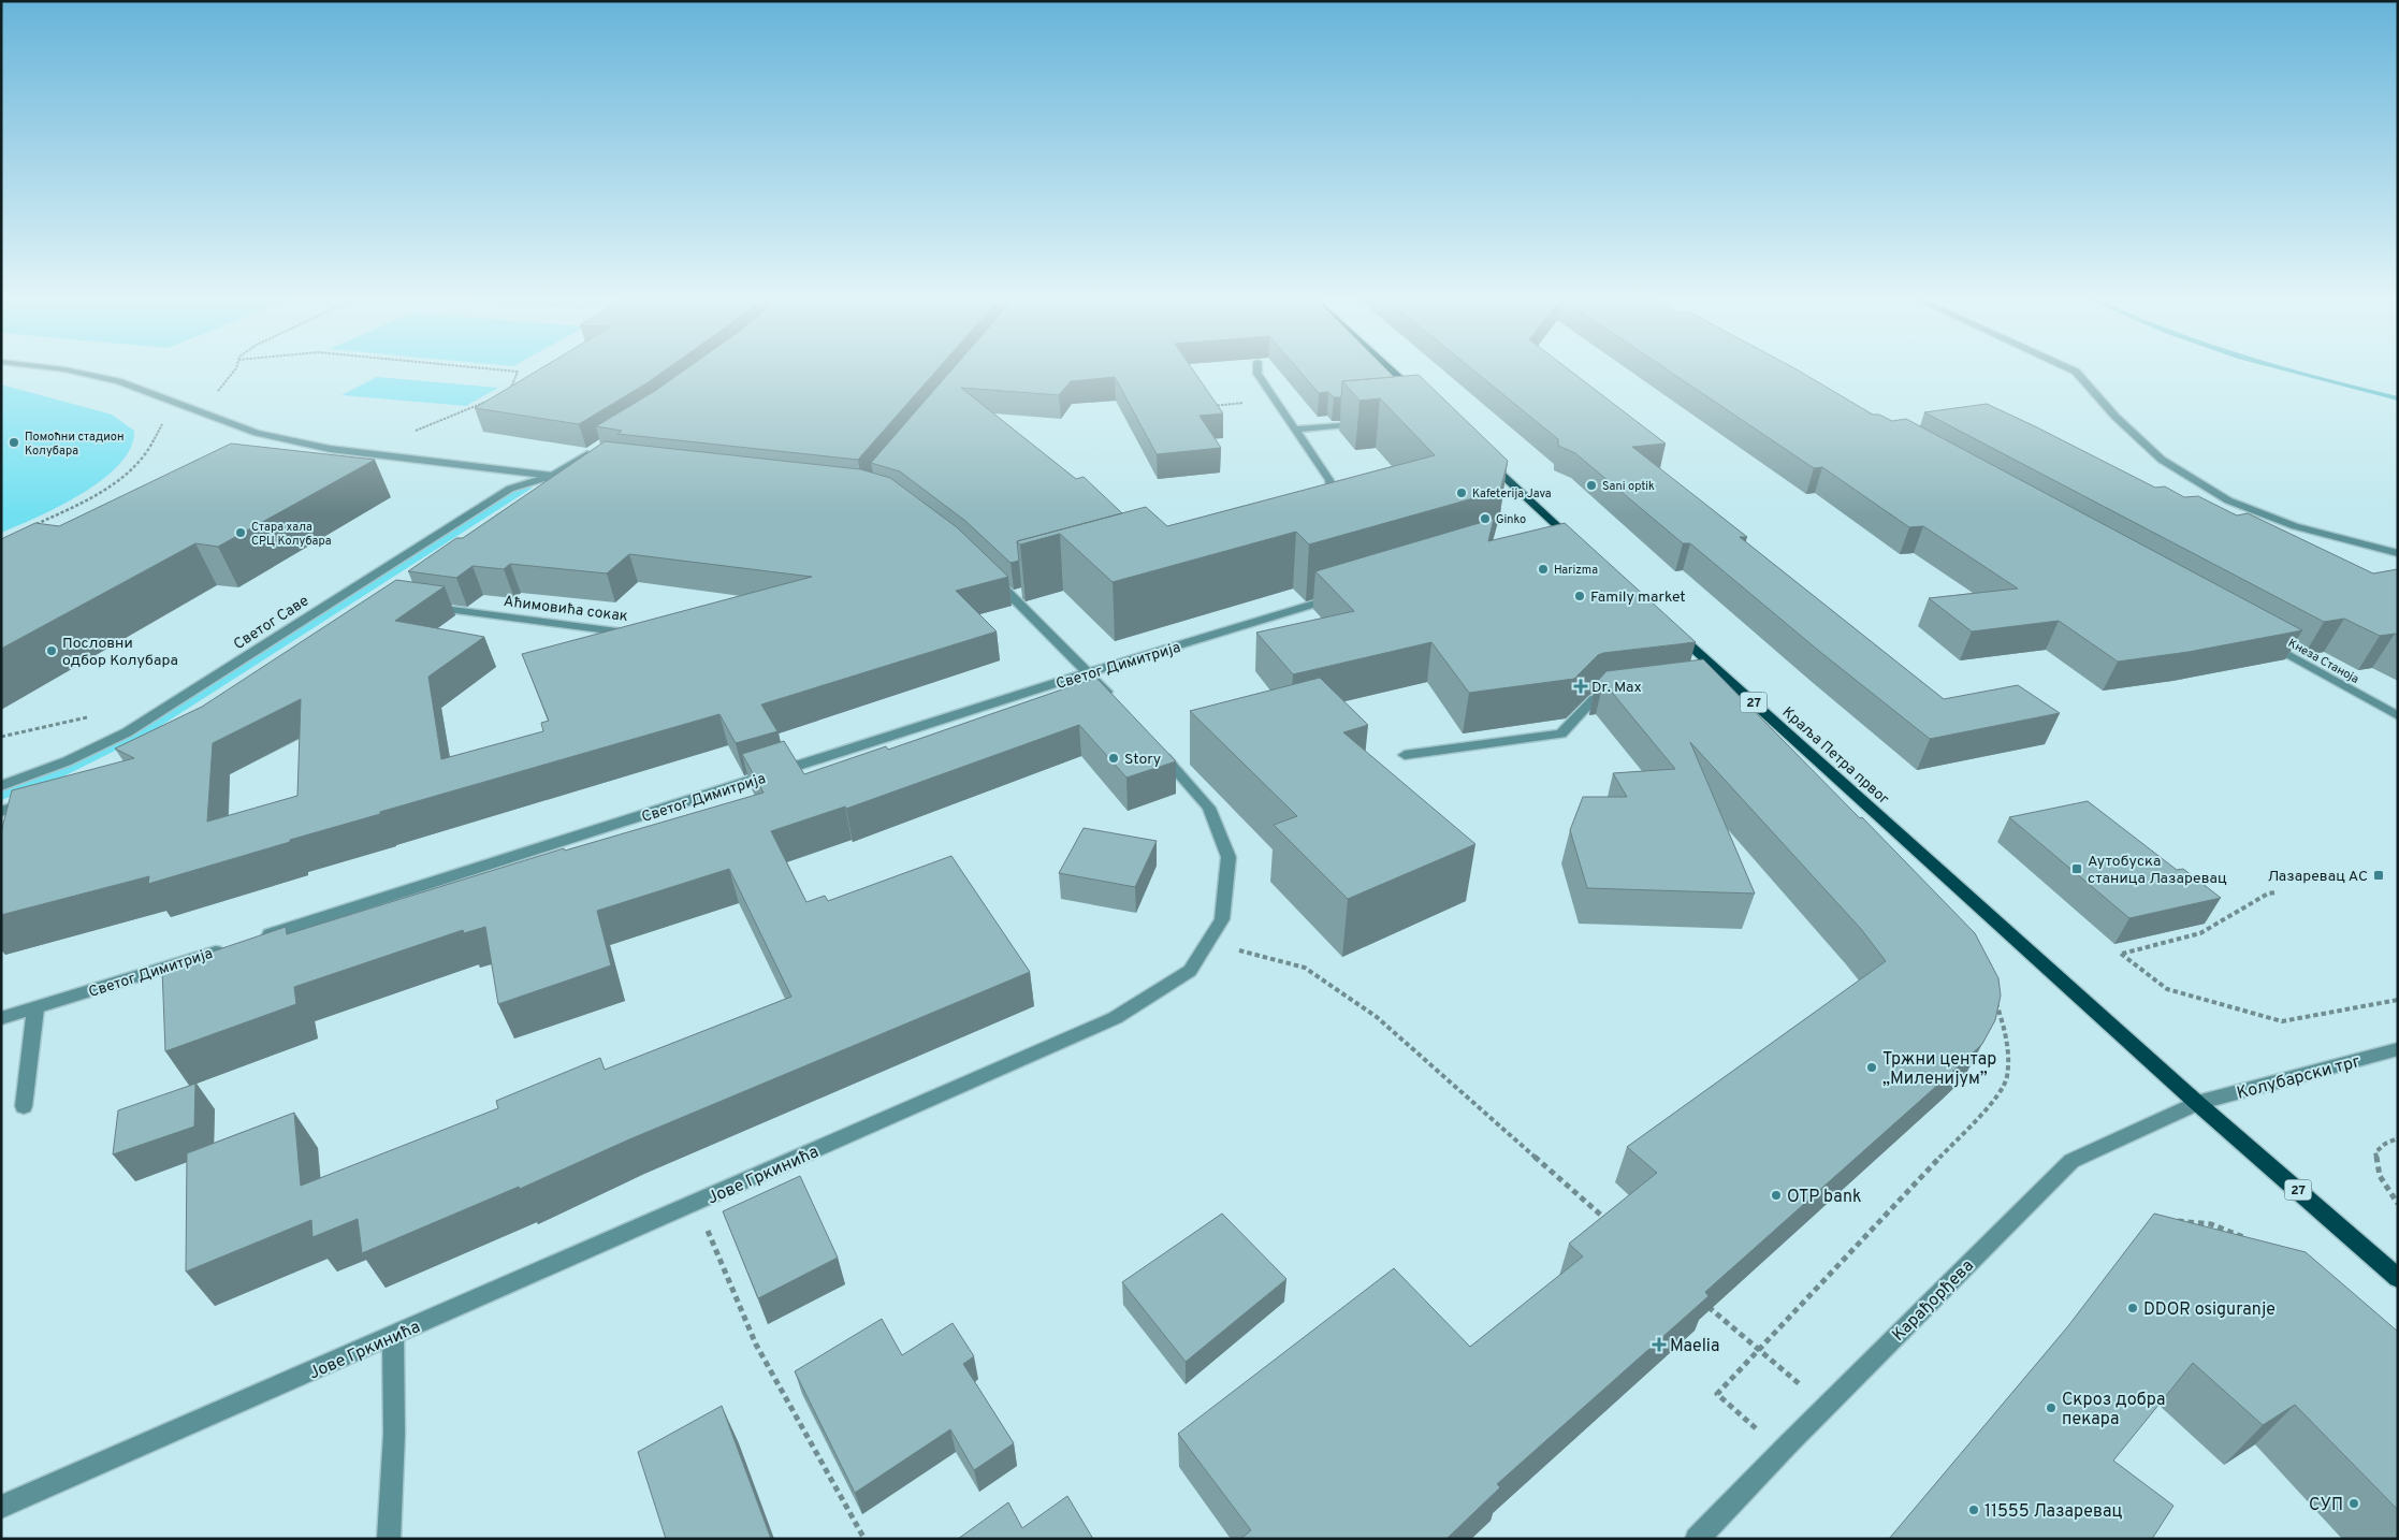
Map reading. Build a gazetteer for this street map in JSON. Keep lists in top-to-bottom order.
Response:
{
  "streets": {
    "main road": ["27", "Краља Петра првог"],
    "street": [
      "Аћимовића сокак",
      "Светог Саве",
      "Кнеза Станоја",
      "Светог Димитрија",
      "Колубарски трг",
      "Јове Гркинића",
      "Карађорђева"
    ]
  },
  "crossings": [
    ["27", "Краља Петра првог"],
    ["27", "Колубарски трг"],
    ["27", "Карађорђева"],
    ["Краља Петра првог", "Колубарски трг"],
    ["Краља Петра првог", "Карађорђева"],
    ["Колубарски трг", "Карађорђева"]
  ],
  "places": {
    "other": [
      "Помоћни стадион Колубара",
      "Sani optik",
      "Kafeterija Java",
      "Ginko",
      "Стара хала СРЦ Колубара",
      "Harizma",
      "Family market",
      "Пословни одбор Колубара",
      "Story",
      "Тржни центар „Миленијум”",
      "OTP bank",
      "DDOR osiguranje",
      "Скроз добра пекара",
      "СУП",
      "11555 Лазаревац"
    ],
    "health": ["Dr. Max", "Maelia"],
    "transit": ["Аутобуска станица Лазаревац", "Лазаревац АС"]
  }
}
